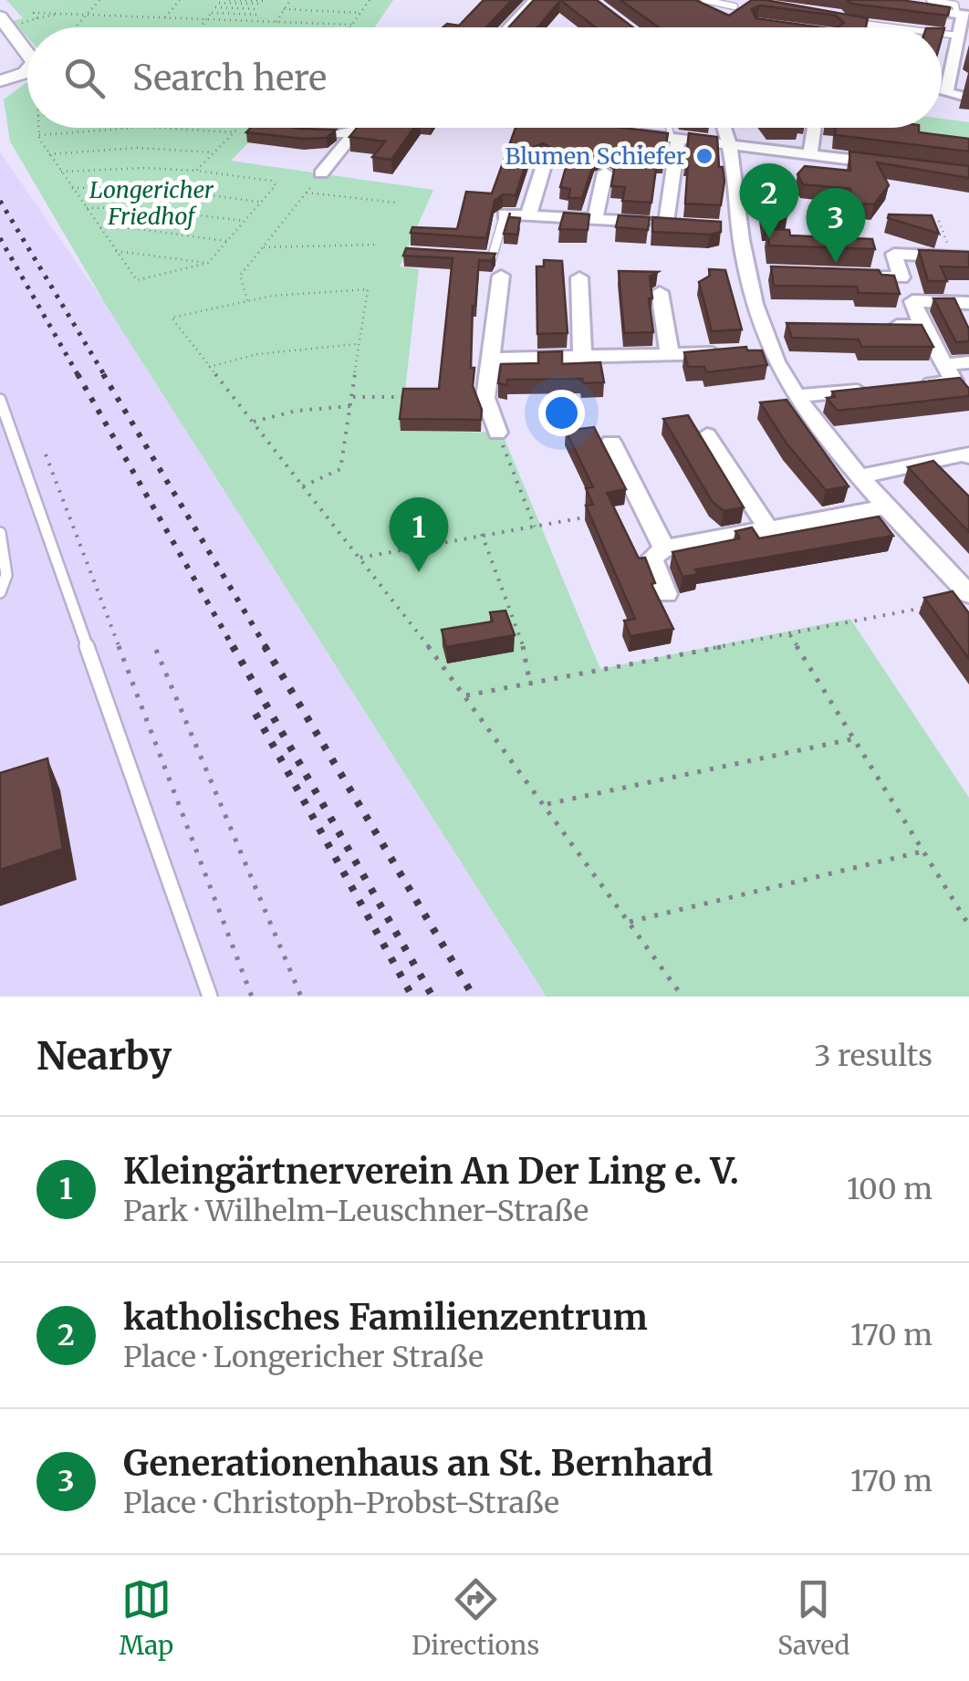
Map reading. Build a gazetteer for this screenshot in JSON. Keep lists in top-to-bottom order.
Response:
{
  "parks": ["Longericher Friedhof"],
  "places": ["Blumen Schiefer"],
  "page": {
    "search": "Search here",
    "pins": ["2", "3", "1"],
    "heading": ["Nearby", "3 results"],
    "list": [
      {
        "mark": "1",
        "name": "Kleingärtnerverein An Der Ling e. V.",
        "note": "Park · Wilhelm-Leuschner-Straße",
        "value": "100 m"
      },
      {
        "mark": "2",
        "name": "katholisches Familienzentrum",
        "note": "Place · Longericher Straße",
        "value": "170 m"
      },
      {
        "mark": "3",
        "name": "Generationenhaus an St. Bernhard",
        "note": "Place · Christoph-Probst-Straße",
        "value": "170 m"
      }
    ],
    "nav": ["Map", "Directions", "Saved"]
  }
}
